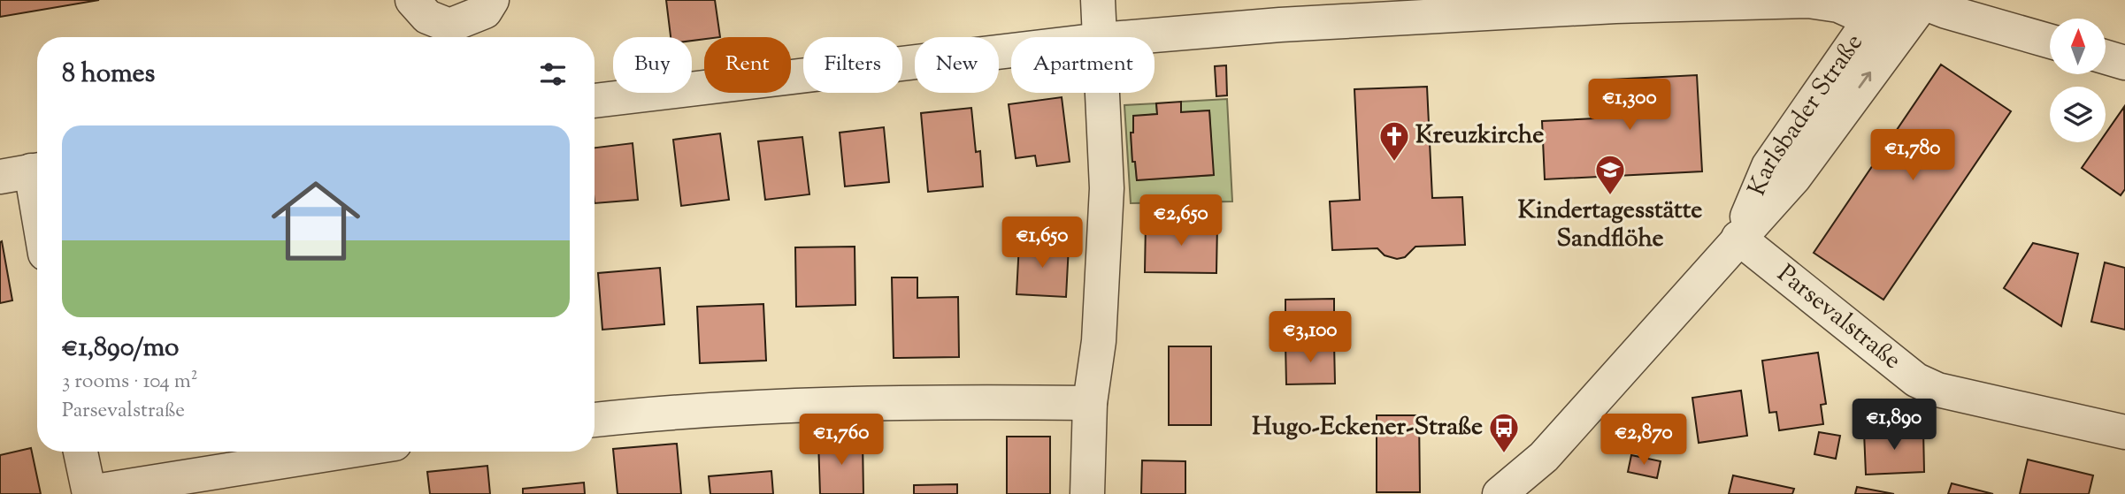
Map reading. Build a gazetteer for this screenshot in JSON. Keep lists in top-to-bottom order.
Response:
{
  "streets": {
    "street": ["Karlsbader Straße", "Parsevalstraße"]
  },
  "crossings": [
    ["Karlsbader Straße", "Parsevalstraße"]
  ],
  "places": {
    "church": ["Kreuzkirche"],
    "school or university": ["Kindertagesstätte Sandflöhe"],
    "bus stop": ["Hugo-Eckener-Straße"]
  },
  "north": "top",
  "page": {
    "chip": [
      "Buy",
      "Rent",
      "Filters",
      "New",
      "Apartment"
    ],
    "heading": "8 homes",
    "price": [
      "€1,300",
      "€1,780",
      "€2,650",
      "€1,650",
      "€3,100",
      "€1,890",
      "€1,760",
      "€2,870"
    ],
    "list": [
      {
        "name": "€1,890/mo",
        "note": "3 rooms · 104 m² · Parsevalstraße"
      }
    ]
  }
}
